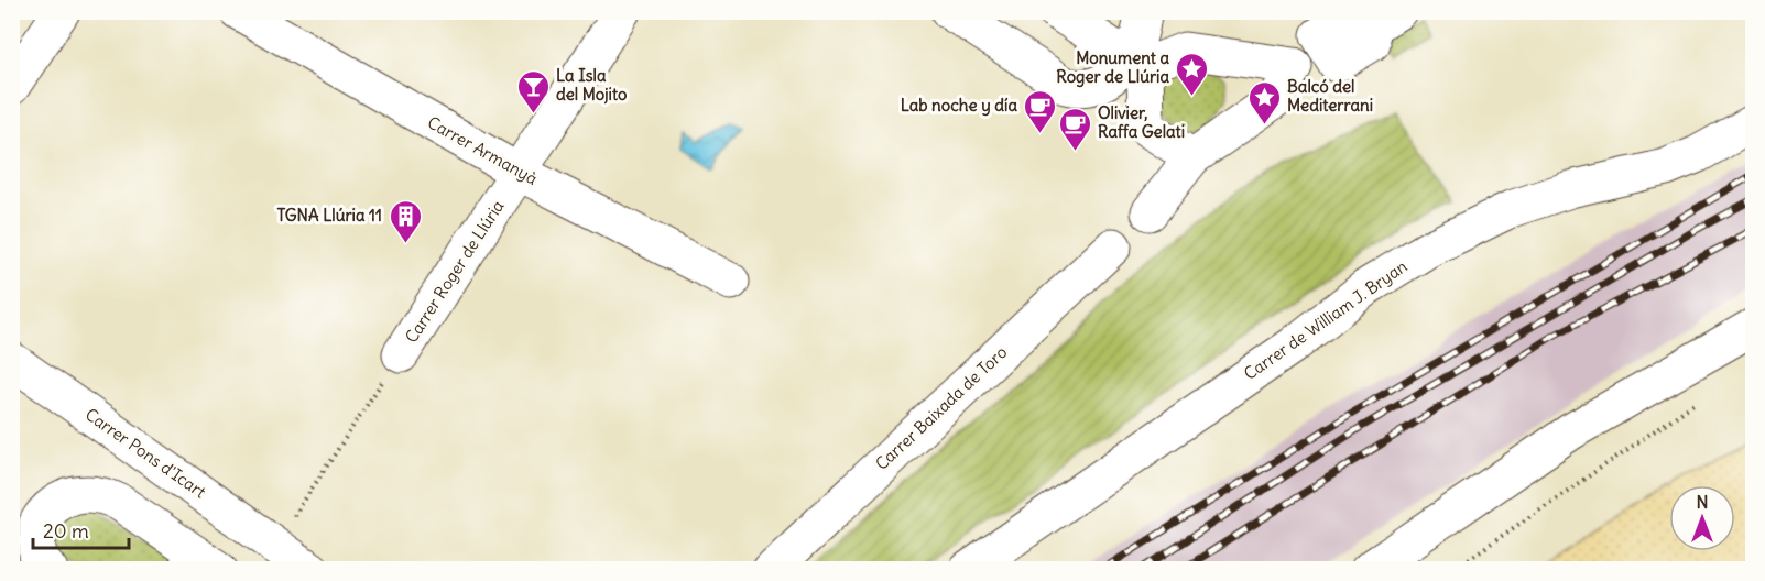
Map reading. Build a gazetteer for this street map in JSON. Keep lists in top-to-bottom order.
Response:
{
  "streets": {
    "street": [
      "Carrer Armanyà",
      "Carrer Roger de Llúria",
      "Carrer de William J. Bryan",
      "Carrer Baixada de Toro",
      "Carrer Pons d'Icart"
    ]
  },
  "crossings": [
    ["Carrer Armanyà", "Carrer Roger de Llúria"]
  ],
  "places": {
    "place": ["Monument a Roger de Llúria", "Balcó del Mediterrani"],
    "bar": ["La Isla del Mojito"],
    "cafe": ["Lab noche y día", "Olivier, Raffa Gelati"],
    "building": ["TGNA Llúria 11"]
  },
  "scale_bar": "20 m",
  "north": "top"
}
